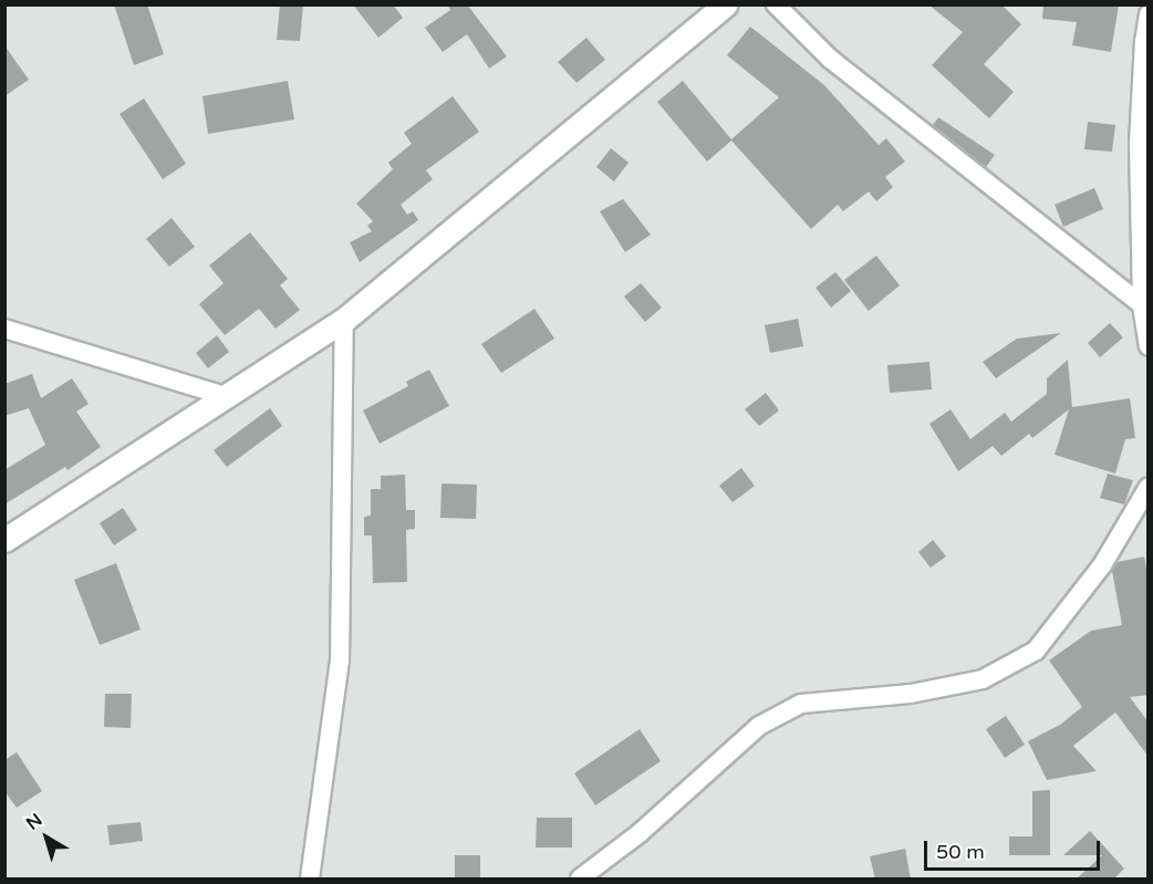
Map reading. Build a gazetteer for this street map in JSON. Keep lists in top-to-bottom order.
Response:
{
  "scale_bar": "50 m",
  "north": "top left"
}
